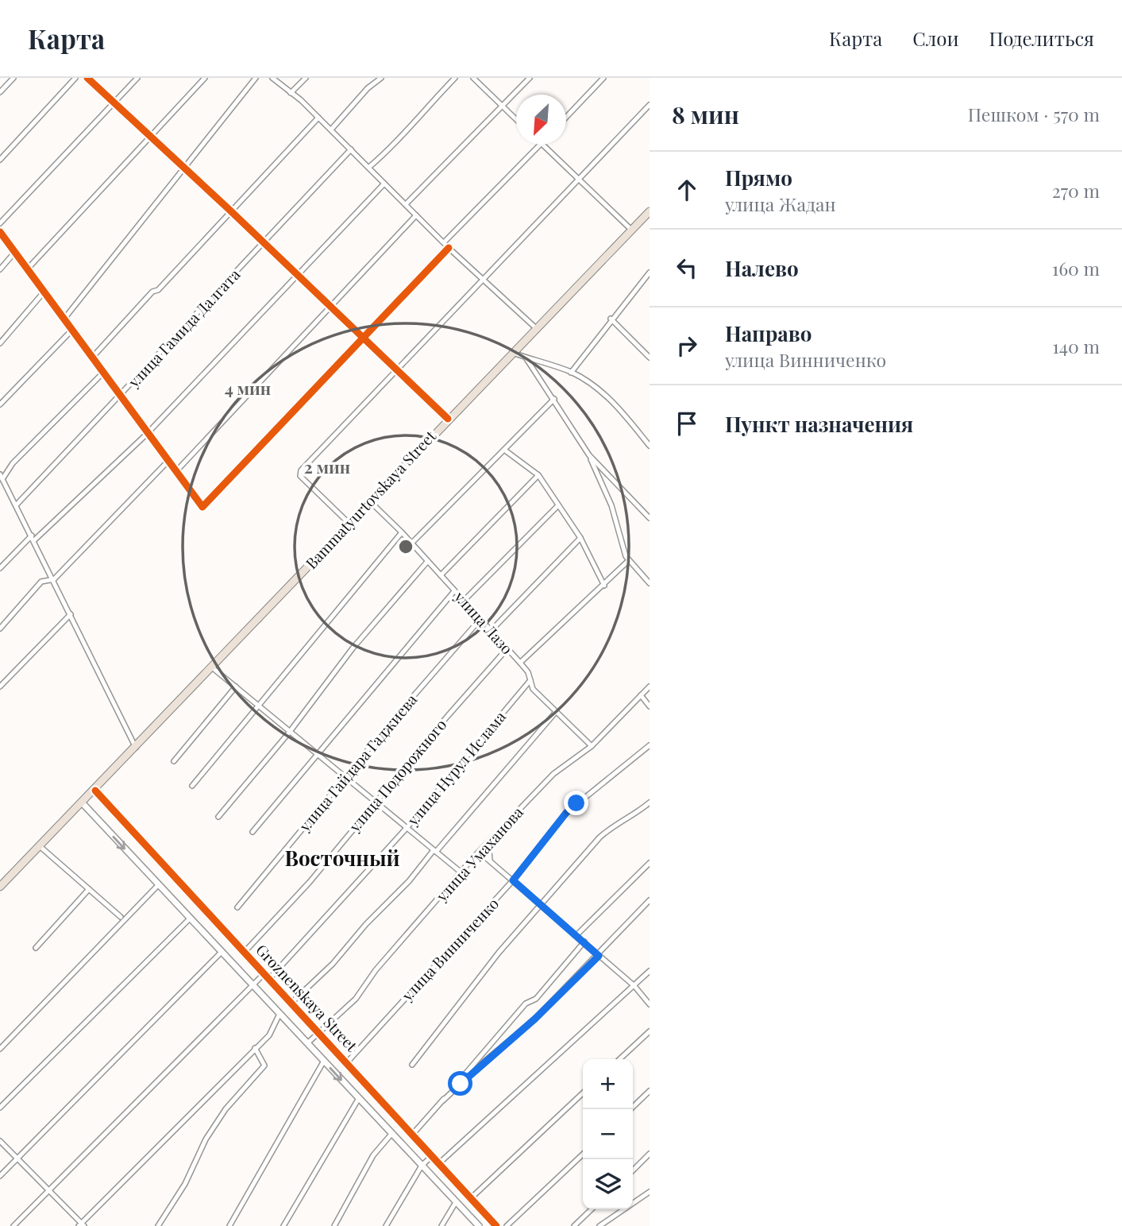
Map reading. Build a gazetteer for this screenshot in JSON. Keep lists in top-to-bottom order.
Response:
{
  "streets": {
    "highway": ["Bammatyurtovskaya Street"],
    "street": [
      "улица Гамида Далгата",
      "улица Лазо",
      "улица Гайдара Гаджиева",
      "улица Нурул Ислама",
      "улица Подорожного",
      "улица Умаханова",
      "улица Винниченко",
      "Groznenskaya Street"
    ]
  },
  "crossings": [
    ["Bammatyurtovskaya Street", "улица Лазо"],
    ["Bammatyurtovskaya Street", "Groznenskaya Street"],
    ["улица Лазо", "улица Гайдара Гаджиева"],
    ["улица Лазо", "улица Нурул Ислама"],
    ["улица Лазо", "улица Подорожного"],
    ["улица Лазо", "улица Умаханова"],
    ["улица Нурул Ислама", "Groznenskaya Street"],
    ["улица Подорожного", "Groznenskaya Street"],
    ["улица Умаханова", "Groznenskaya Street"],
    ["улица Винниченко", "Groznenskaya Street"]
  ],
  "districts": ["Восточный"],
  "north": "bottom left",
  "page": {
    "header": "Карта",
    "nav": ["Карта", "Слои", "Поделиться"],
    "heading": ["8 мин", "Пешком · 570 m"],
    "list": [
      ["Прямо", "улица Жадан", "270 m"],
      ["Налево", "160 m"],
      ["Направо", "улица Винниченко", "140 m"],
      "Пункт назначения"
    ],
    "map_buttons": ["+", "−"]
  },
  "rings": ["4 мин", "2 мин"]
}
